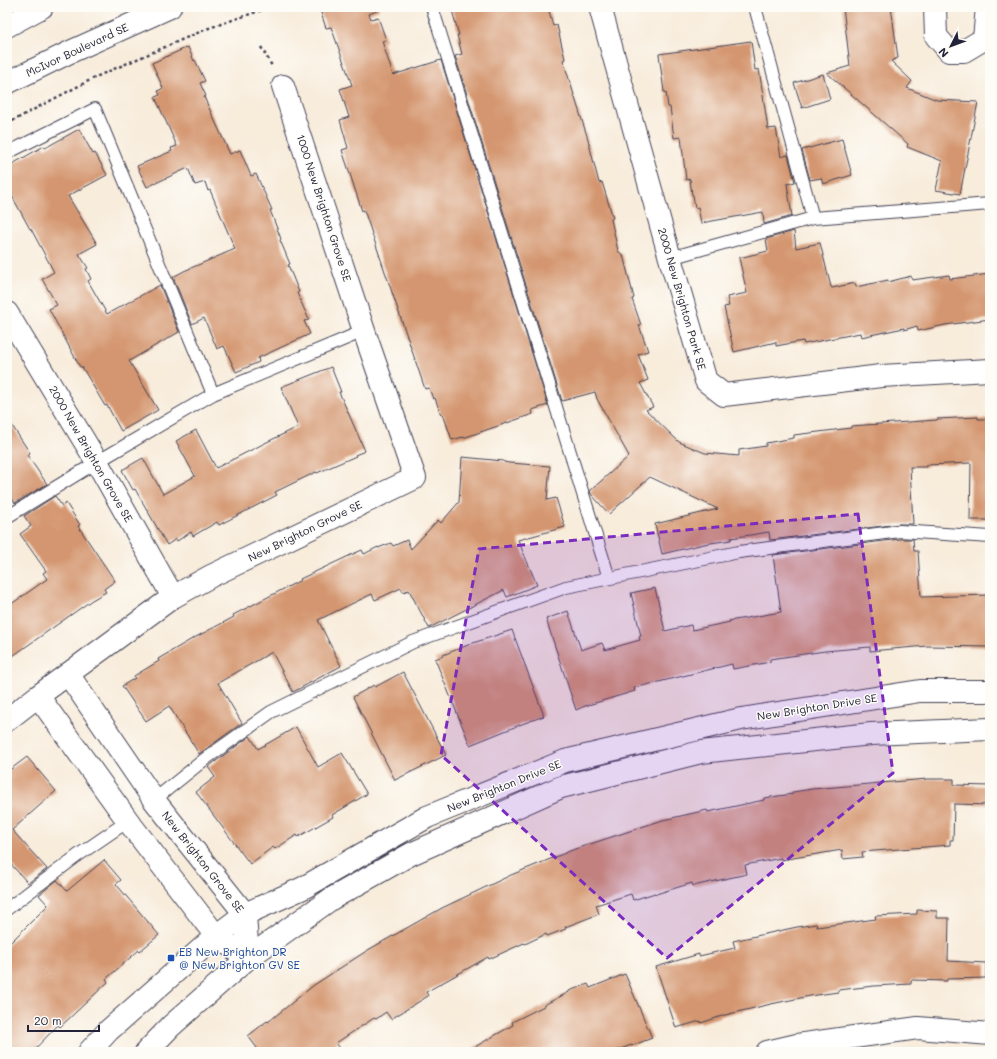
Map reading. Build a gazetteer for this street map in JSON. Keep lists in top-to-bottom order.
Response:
{
  "streets": {
    "street": [
      "McIvor Boulevard SE",
      "1000 New Brighton Grove SE",
      "2000 New Brighton Park SE",
      "2000 New Brighton Grove SE",
      "New Brighton Grove SE",
      "New Brighton Drive SE"
    ]
  },
  "crossings": [
    ["1000 New Brighton Grove SE", "New Brighton Grove SE"],
    ["2000 New Brighton Grove SE", "New Brighton Grove SE"],
    ["New Brighton Grove SE", "New Brighton Drive SE"]
  ],
  "places": {
    "transit": ["EB New Brighton DR @ New Brighton GV SE"]
  },
  "scale_bar": "20 m",
  "north": "bottom left"
}
